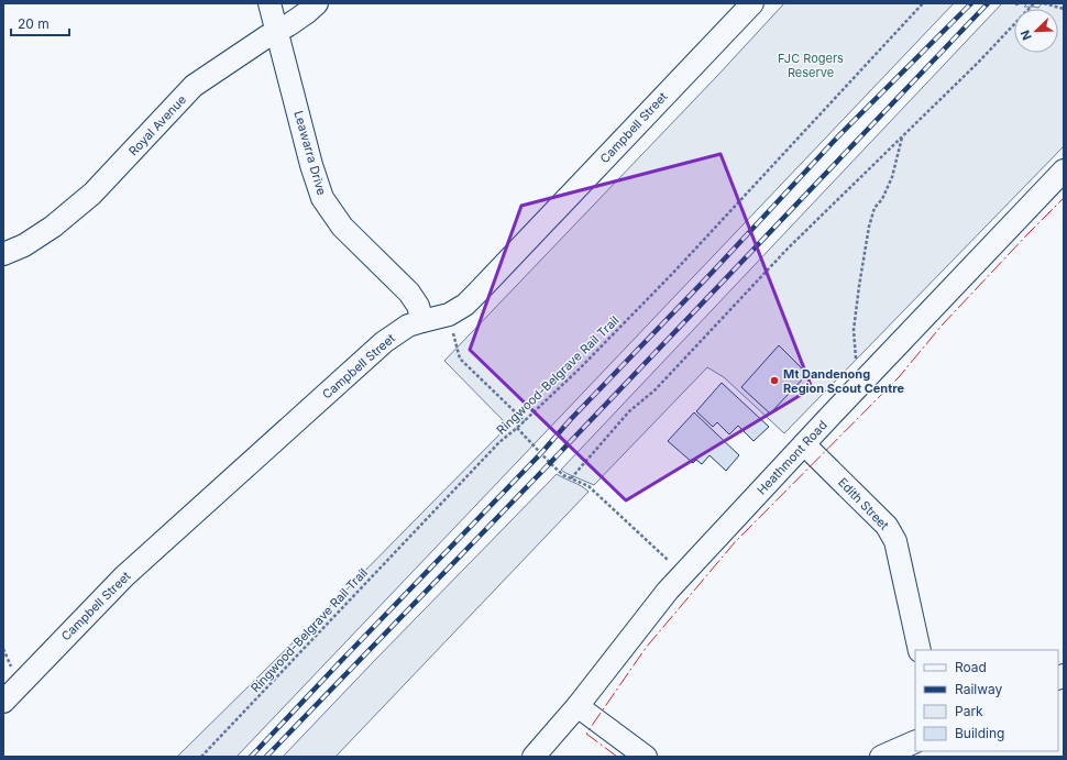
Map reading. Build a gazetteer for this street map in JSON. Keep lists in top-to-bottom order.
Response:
{
  "streets": {
    "street": [
      "Royal Avenue",
      "Campbell Street",
      "Leawarra Drive",
      "Heathmont Road",
      "Edith Street"
    ],
    "path": ["Ringwood-Belgrave Rail Trail"]
  },
  "crossings": [
    ["Royal Avenue", "Leawarra Drive"],
    ["Campbell Street", "Leawarra Drive"],
    ["Heathmont Road", "Edith Street"]
  ],
  "parks": ["FJC Rogers Reserve"],
  "places": ["Mt Dandenong Region Scout Centre"],
  "legend": [
    "Road",
    "Railway",
    "Park",
    "Building"
  ],
  "scale_bar": "20 m",
  "north": "bottom left"
}
